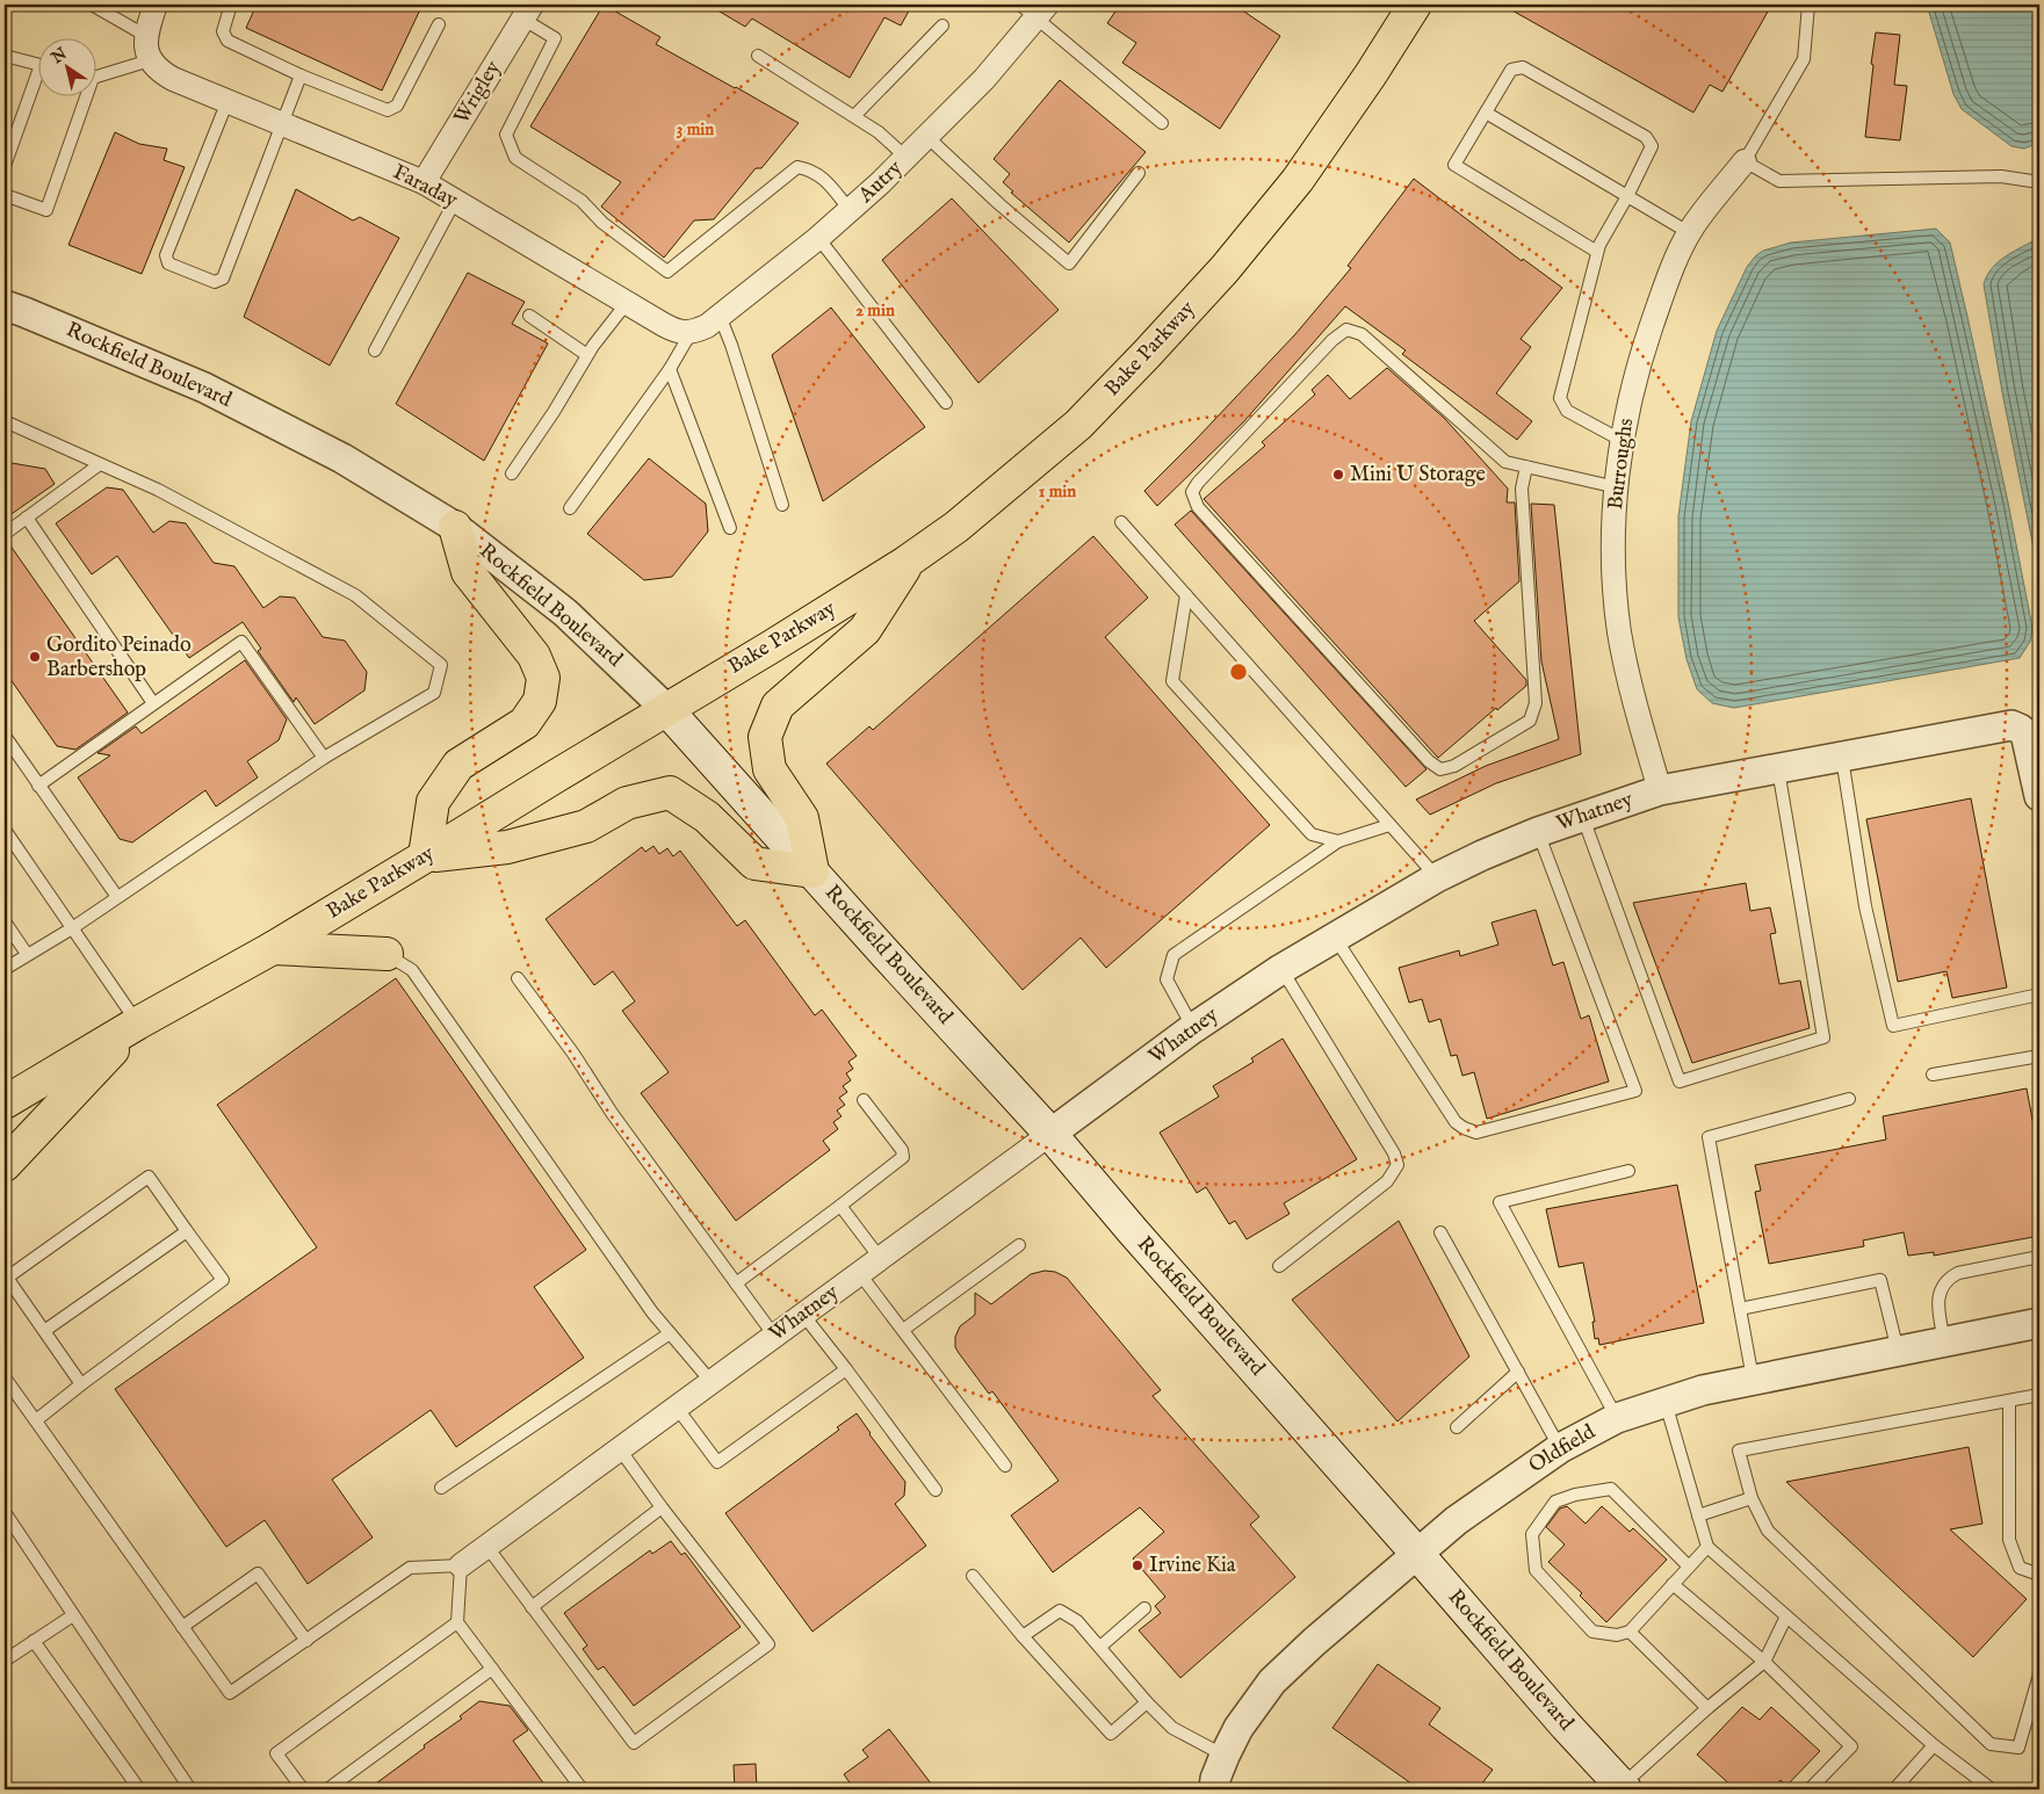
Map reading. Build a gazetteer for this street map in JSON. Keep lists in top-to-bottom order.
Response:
{
  "streets": {
    "main road": ["Bake Parkway", "Rockfield Boulevard"],
    "street": [
      "Wrigley",
      "Autry",
      "Faraday",
      "Burroughs",
      "Whatney",
      "Oldfield"
    ]
  },
  "crossings": [
    ["Wrigley", "Faraday"],
    ["Autry", "Faraday"],
    ["Bake Parkway", "Rockfield Boulevard"],
    ["Rockfield Boulevard", "Whatney"],
    ["Rockfield Boulevard", "Oldfield"],
    ["Burroughs", "Whatney"]
  ],
  "places": ["Mini U Storage", "Gordito Peinado Barbershop", "Irvine Kia"],
  "north": "top left",
  "rings": ["3 min", "2 min", "1 min"]
}
